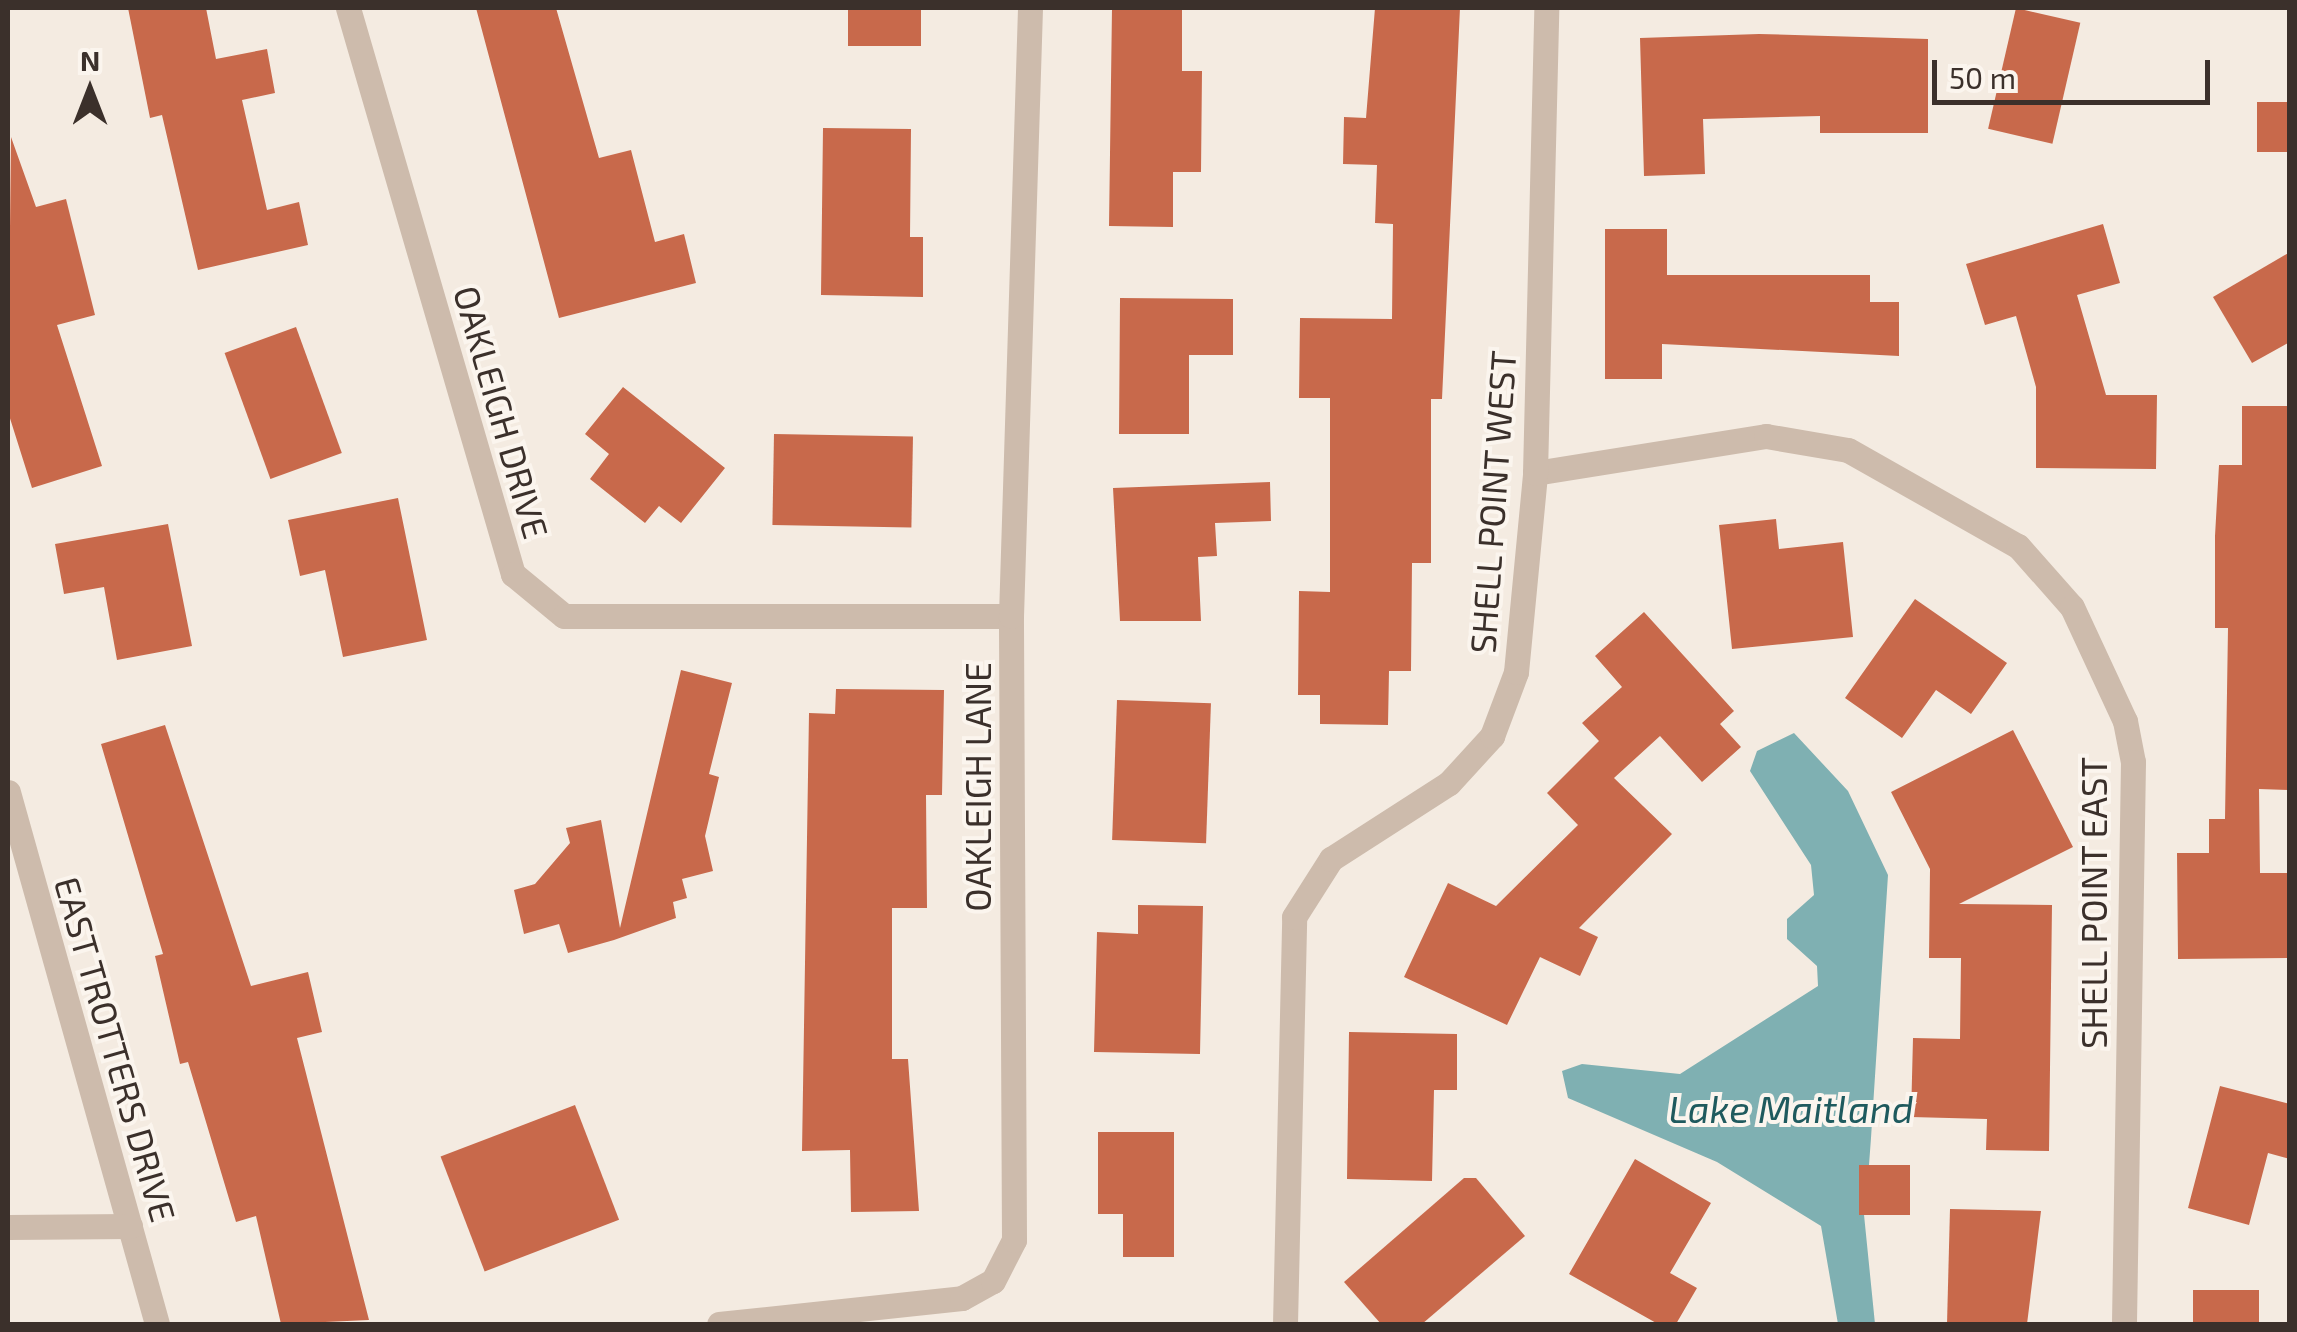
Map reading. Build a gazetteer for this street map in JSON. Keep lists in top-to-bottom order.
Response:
{
  "streets": {
    "street": [
      "OAKLEIGH DRIVE",
      "SHELL POINT WEST",
      "OAKLEIGH LANE",
      "SHELL POINT EAST",
      "EAST TROTTERS DRIVE"
    ]
  },
  "crossings": [
    ["OAKLEIGH DRIVE", "OAKLEIGH LANE"],
    ["SHELL POINT WEST", "SHELL POINT EAST"]
  ],
  "water": ["Lake Maitland"],
  "scale_bar": "50 m",
  "north": "top"
}
